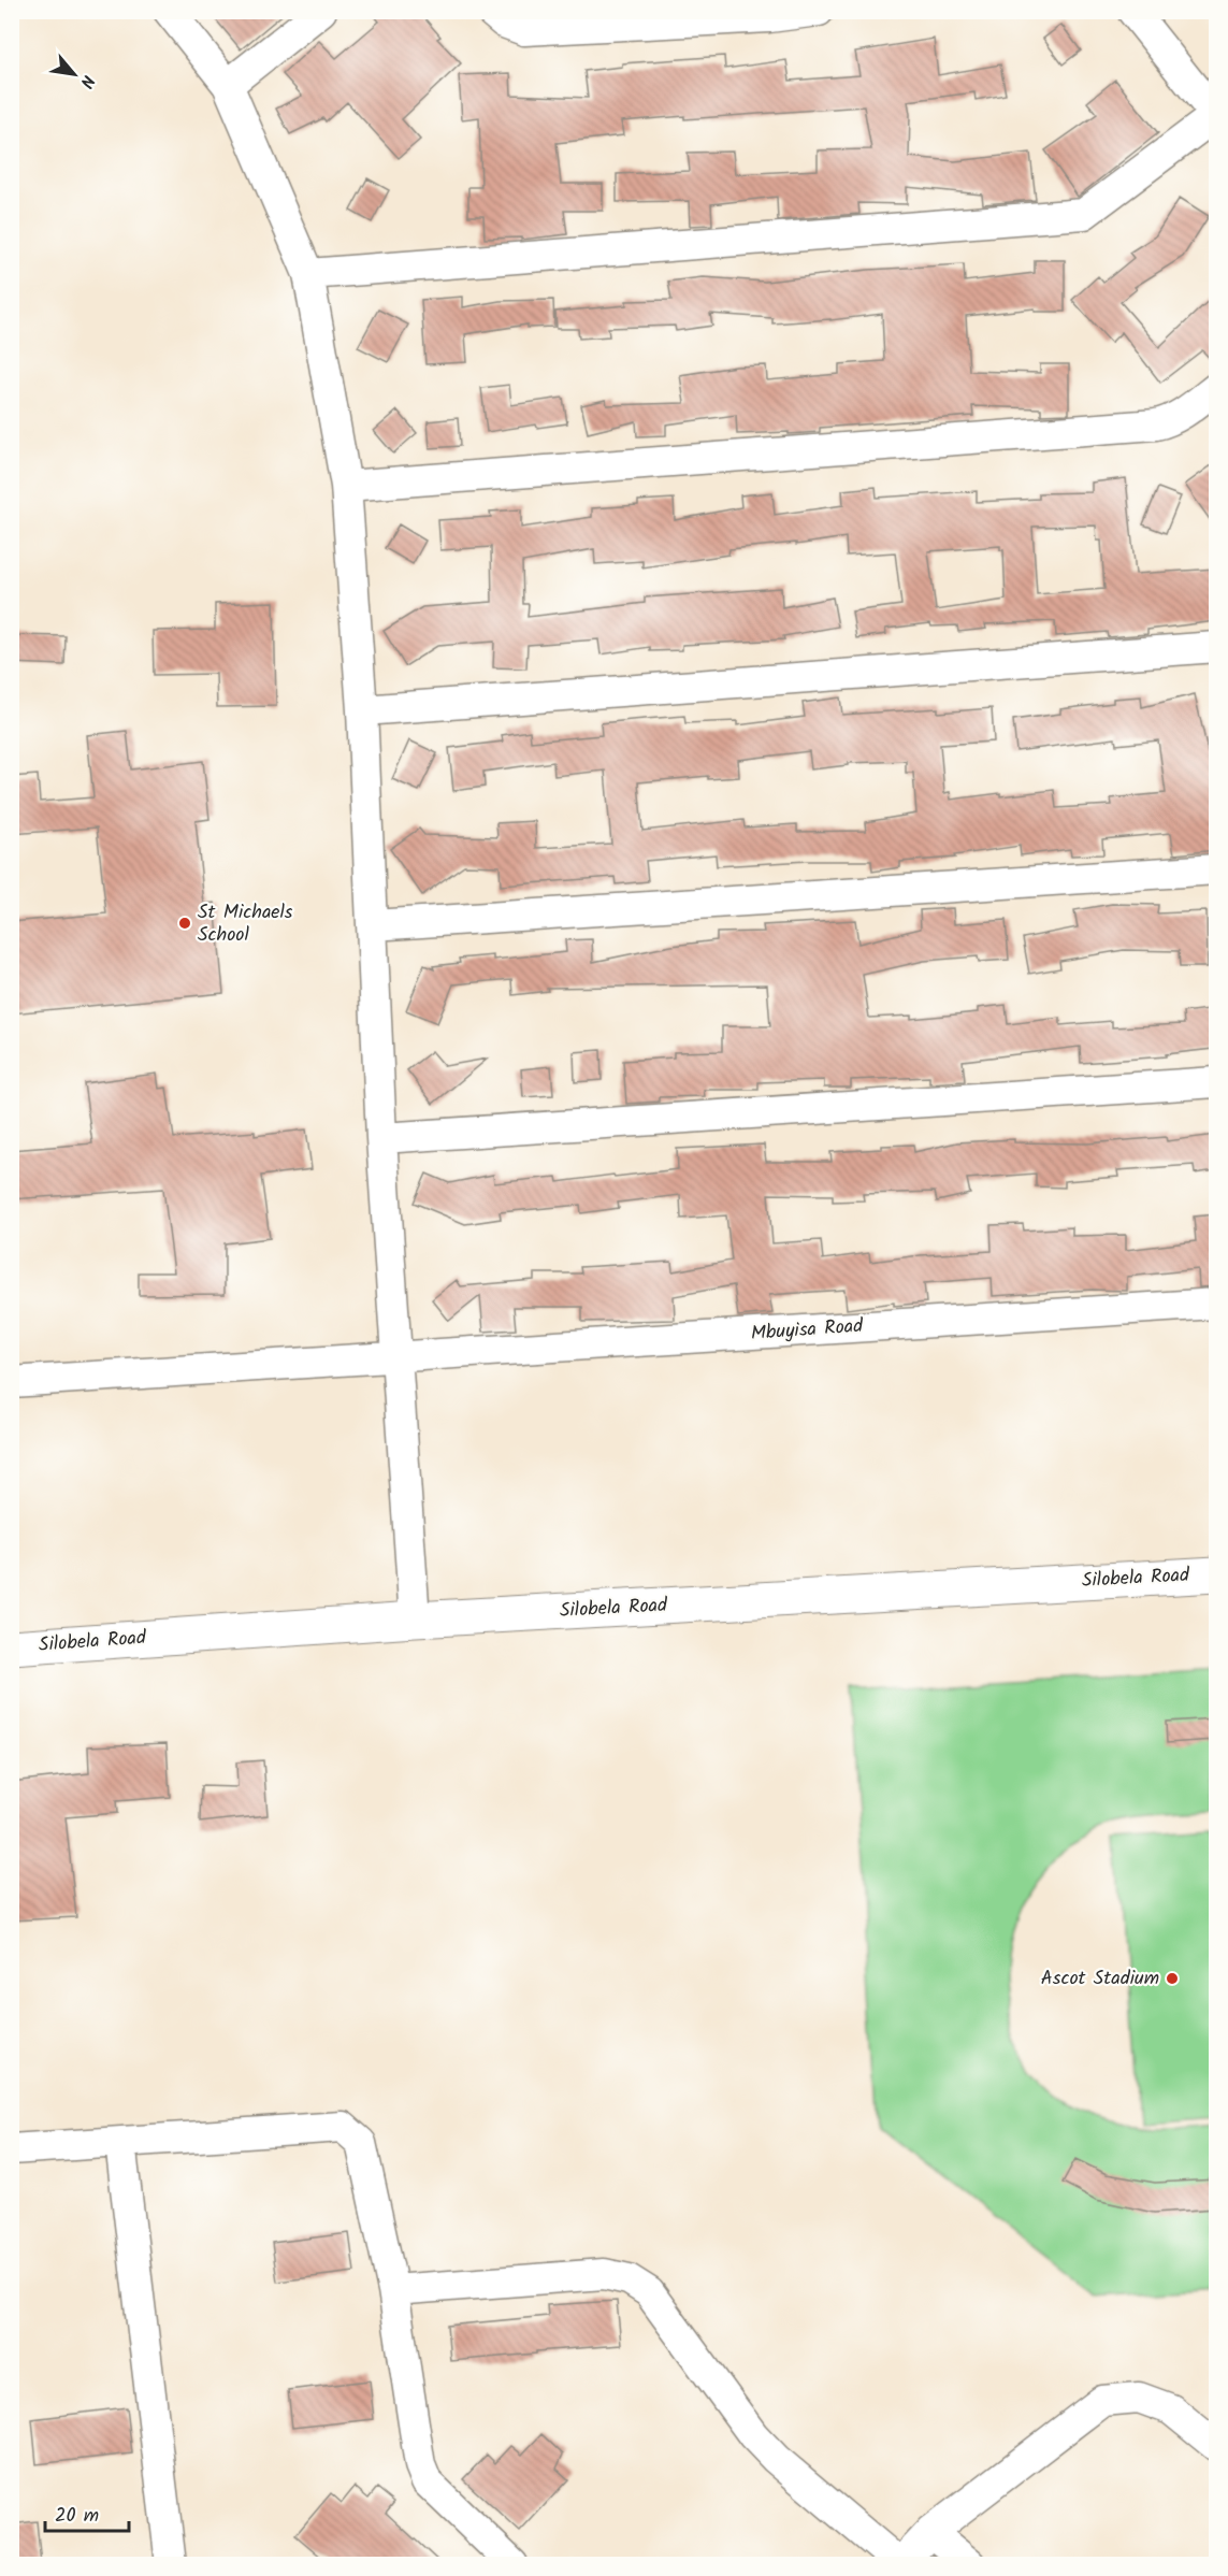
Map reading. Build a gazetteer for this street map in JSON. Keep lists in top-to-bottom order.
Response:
{
  "streets": {
    "street": ["Mbuyisa Road", "Silobela Road"]
  },
  "places": ["St Michaels School", "Ascot Stadium"],
  "scale_bar": "20 m",
  "north": "bottom right"
}
